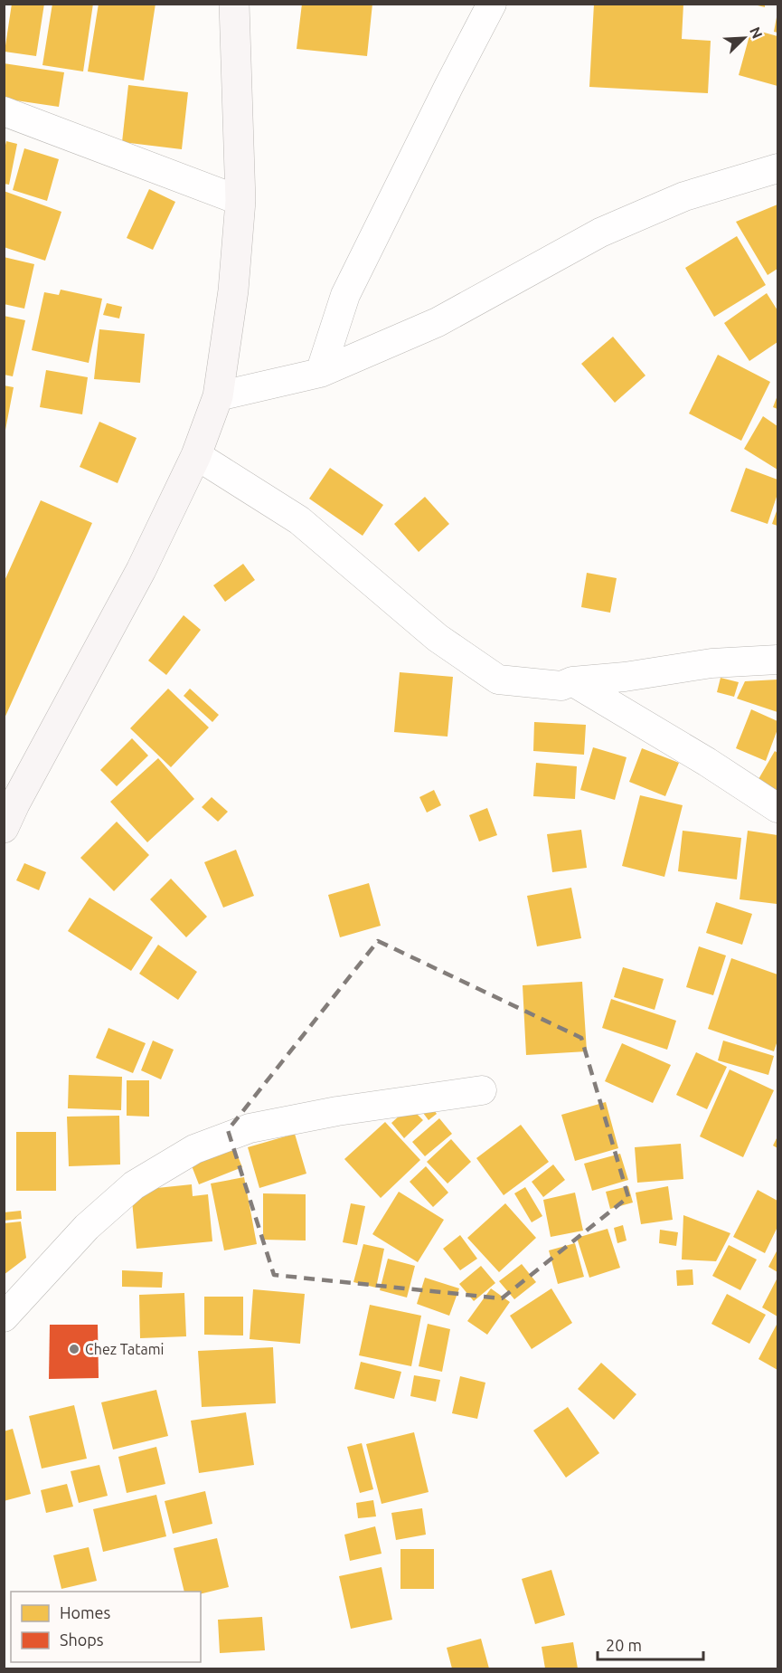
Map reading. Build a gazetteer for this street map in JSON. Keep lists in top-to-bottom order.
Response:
{
  "places": ["Chez Tatami"],
  "legend": ["Homes", "Shops"],
  "scale_bar": "20 m",
  "north": "top right"
}
